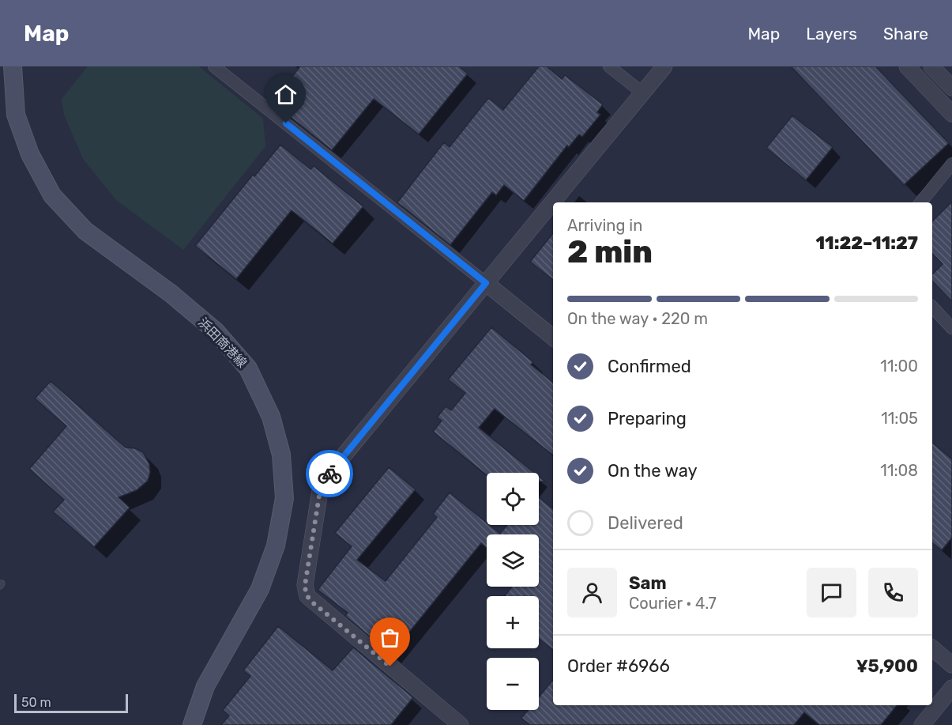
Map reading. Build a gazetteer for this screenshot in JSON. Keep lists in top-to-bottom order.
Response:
{
  "streets": {
    "main road": ["浜田商港線"]
  },
  "scale_bar": "50 m",
  "page": {
    "header": "Map",
    "nav": ["Map", "Layers", "Share"],
    "heading": ["2 min", "Arriving in", "11:22–11:27"],
    "panel": [
      "Sam",
      "Courier · 4.7",
      "Order #6966",
      "¥5,900"
    ],
    "bar": "On the way · 220 m",
    "list": [
      ["Confirmed", "11:00"],
      ["Preparing", "11:05"],
      ["On the way", "11:08"],
      "Delivered"
    ],
    "map_buttons": ["+", "−"],
    "scale": "50 m"
  }
}
